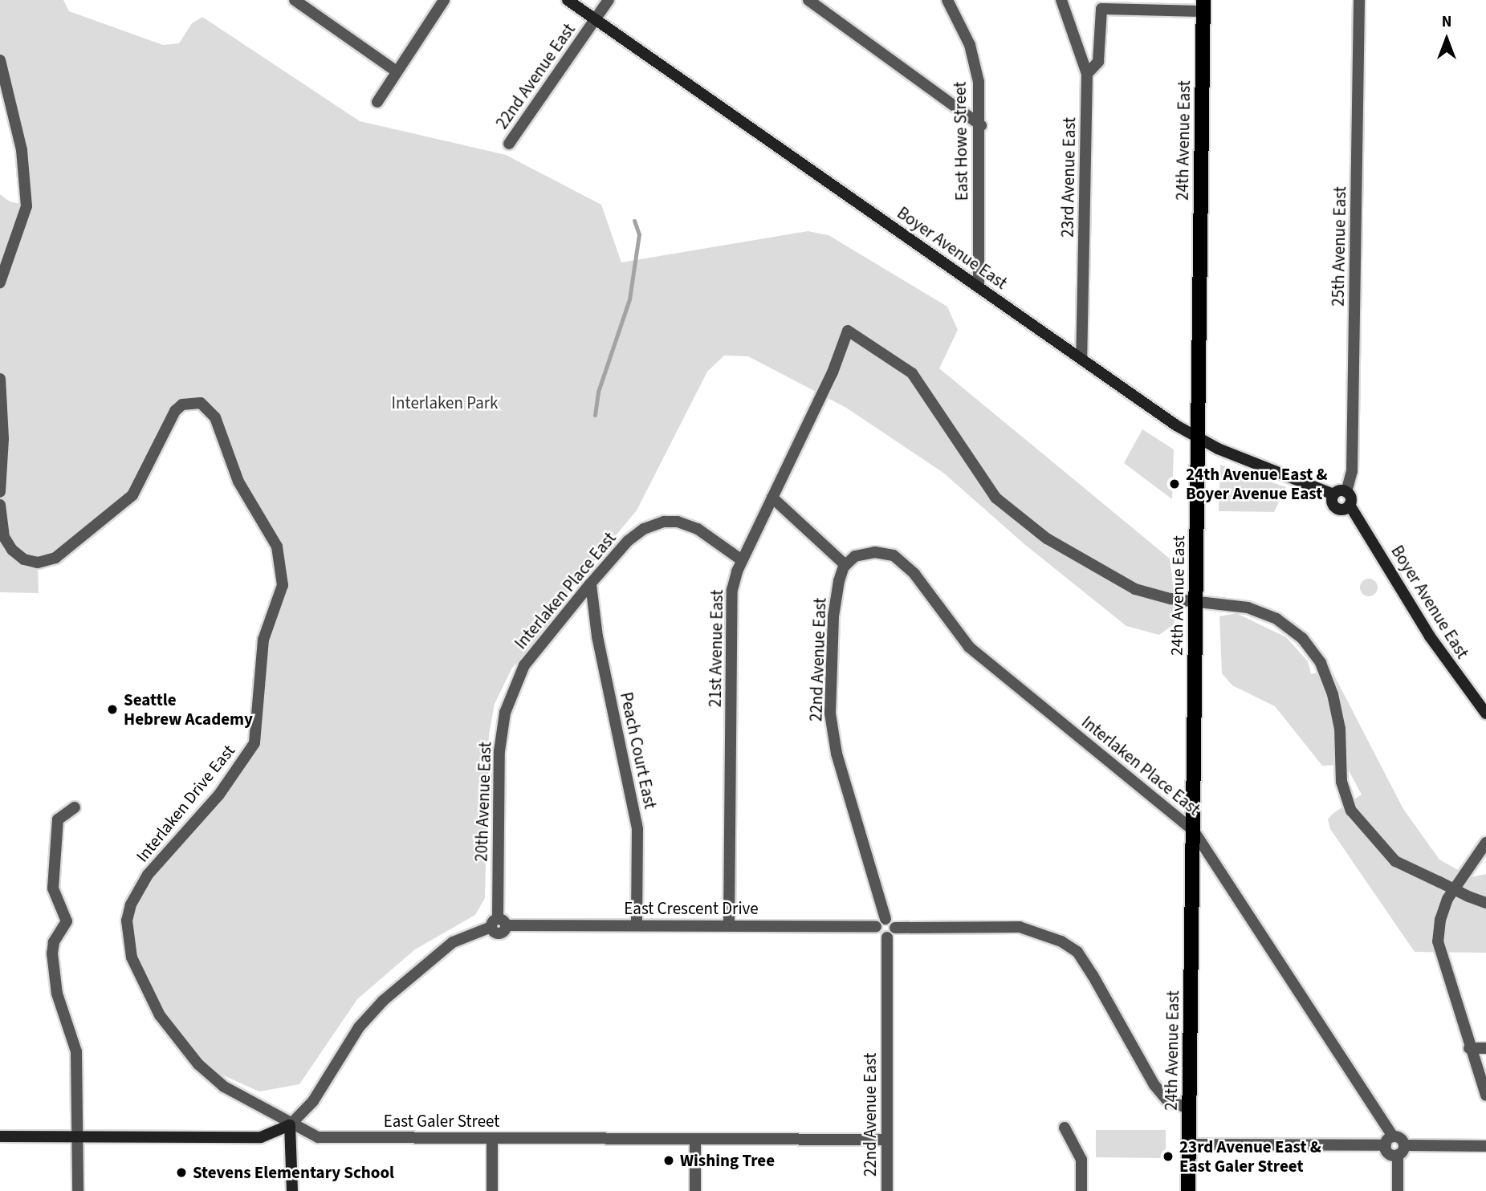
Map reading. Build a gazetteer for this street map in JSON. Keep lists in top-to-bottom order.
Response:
{
  "streets": {
    "main road": ["24th Avenue East"],
    "street": [
      "22nd Avenue East",
      "East Howe Street",
      "23rd Avenue East",
      "25th Avenue East",
      "Boyer Avenue East",
      "Interlaken Place East",
      "21st Avenue East",
      "Peach Court East",
      "20th Avenue East",
      "Interlaken Drive East",
      "East Crescent Drive",
      "East Galer Street"
    ]
  },
  "crossings": [
    ["22nd Avenue East", "Boyer Avenue East"],
    ["22nd Avenue East", "Interlaken Place East"],
    ["22nd Avenue East", "East Crescent Drive"],
    ["22nd Avenue East", "East Galer Street"],
    ["24th Avenue East", "Boyer Avenue East"],
    ["24th Avenue East", "Interlaken Place East"],
    ["24th Avenue East", "21st Avenue East"],
    ["East Howe Street", "Boyer Avenue East"],
    ["23rd Avenue East", "Boyer Avenue East"],
    ["25th Avenue East", "Boyer Avenue East"],
    ["Interlaken Place East", "21st Avenue East"],
    ["Interlaken Place East", "Peach Court East"],
    ["Interlaken Place East", "20th Avenue East"],
    ["21st Avenue East", "East Crescent Drive"],
    ["Peach Court East", "East Crescent Drive"],
    ["20th Avenue East", "East Crescent Drive"],
    ["Interlaken Drive East", "East Crescent Drive"],
    ["Interlaken Drive East", "East Galer Street"],
    ["East Crescent Drive", "East Galer Street"]
  ],
  "parks": ["Interlaken Park"],
  "places": [
    "24th Avenue East & Boyer Avenue East",
    "Seattle Hebrew Academy",
    "23rd Avenue East & East Galer Street",
    "Wishing Tree",
    "Stevens Elementary School"
  ],
  "north": "top"
}
